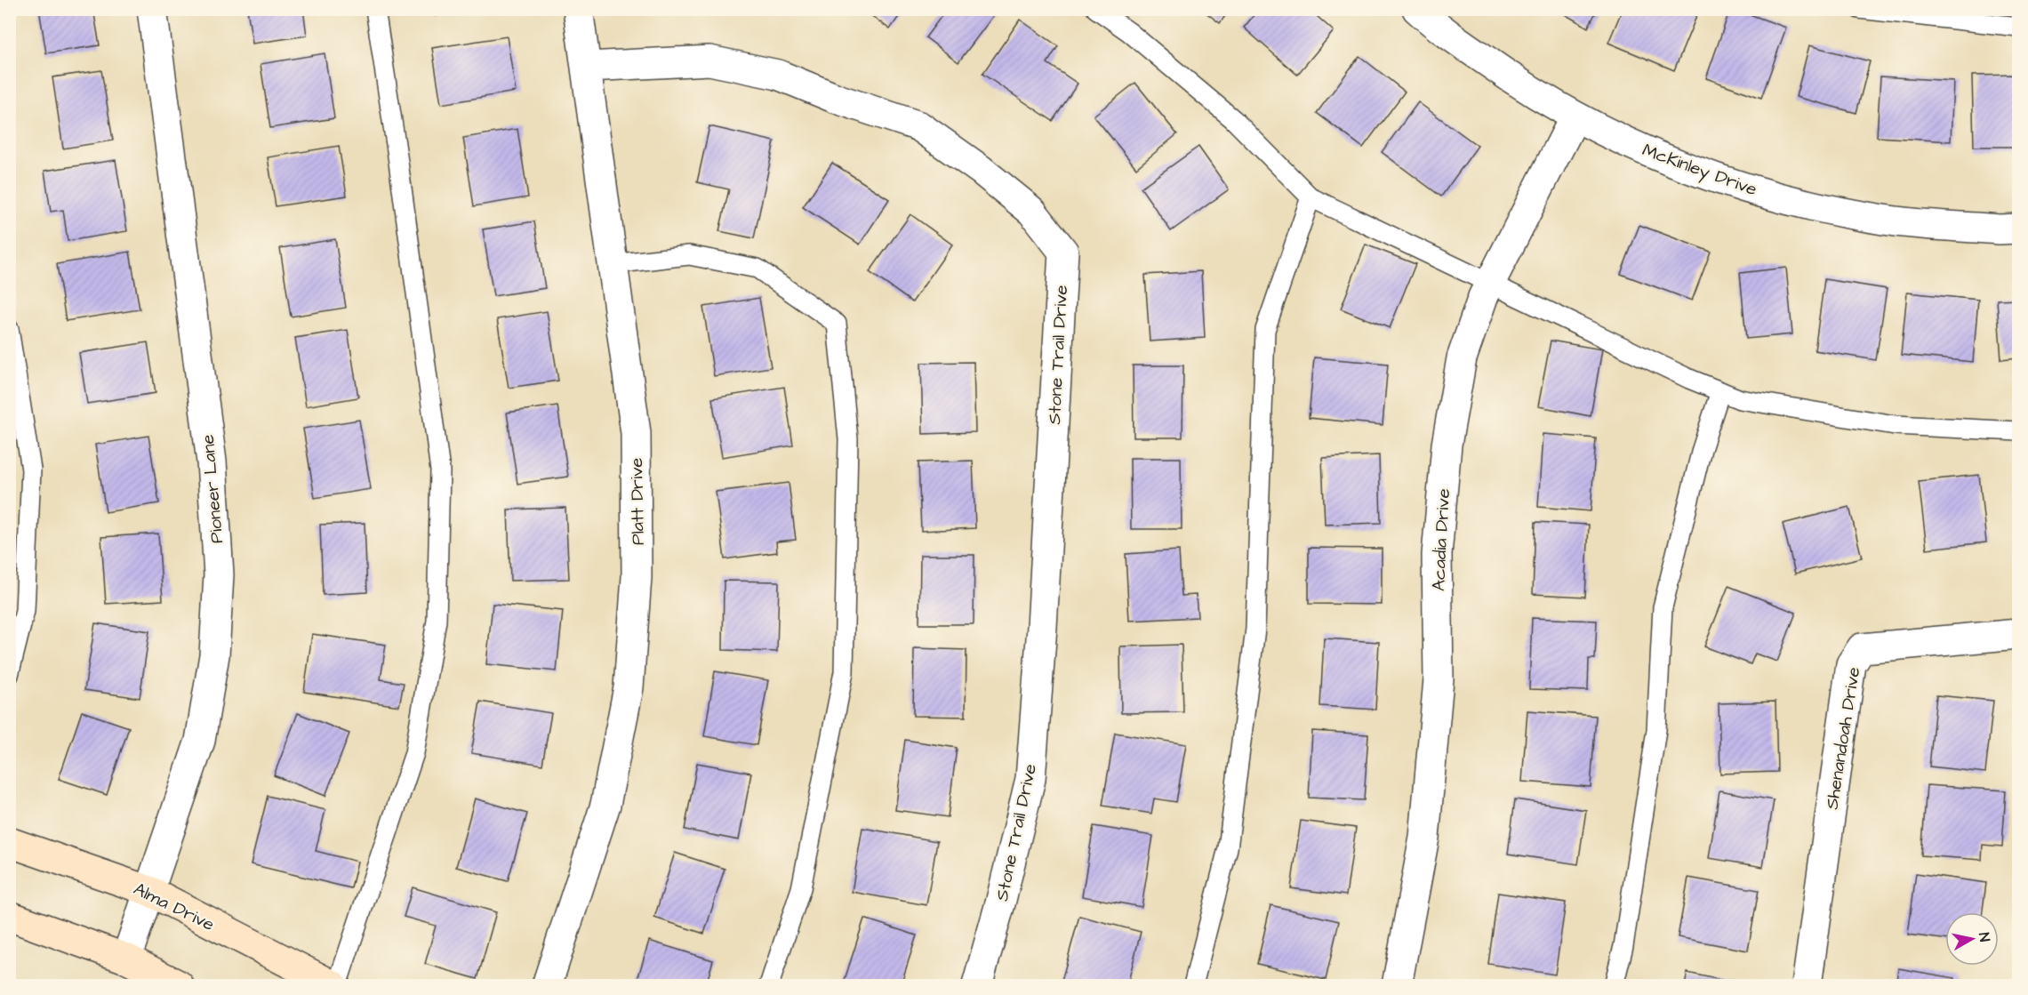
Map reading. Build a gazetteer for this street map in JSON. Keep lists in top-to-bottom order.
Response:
{
  "streets": {
    "main road": ["Alma Drive"],
    "street": [
      "McKinley Drive",
      "Stone Trail Drive",
      "Pioneer Lane",
      "Platt Drive",
      "Acadia Drive",
      "Shenandoah Drive"
    ]
  },
  "crossings": [
    ["McKinley Drive", "Acadia Drive"],
    ["Stone Trail Drive", "Platt Drive"],
    ["Pioneer Lane", "Alma Drive"]
  ],
  "north": "right"
}
